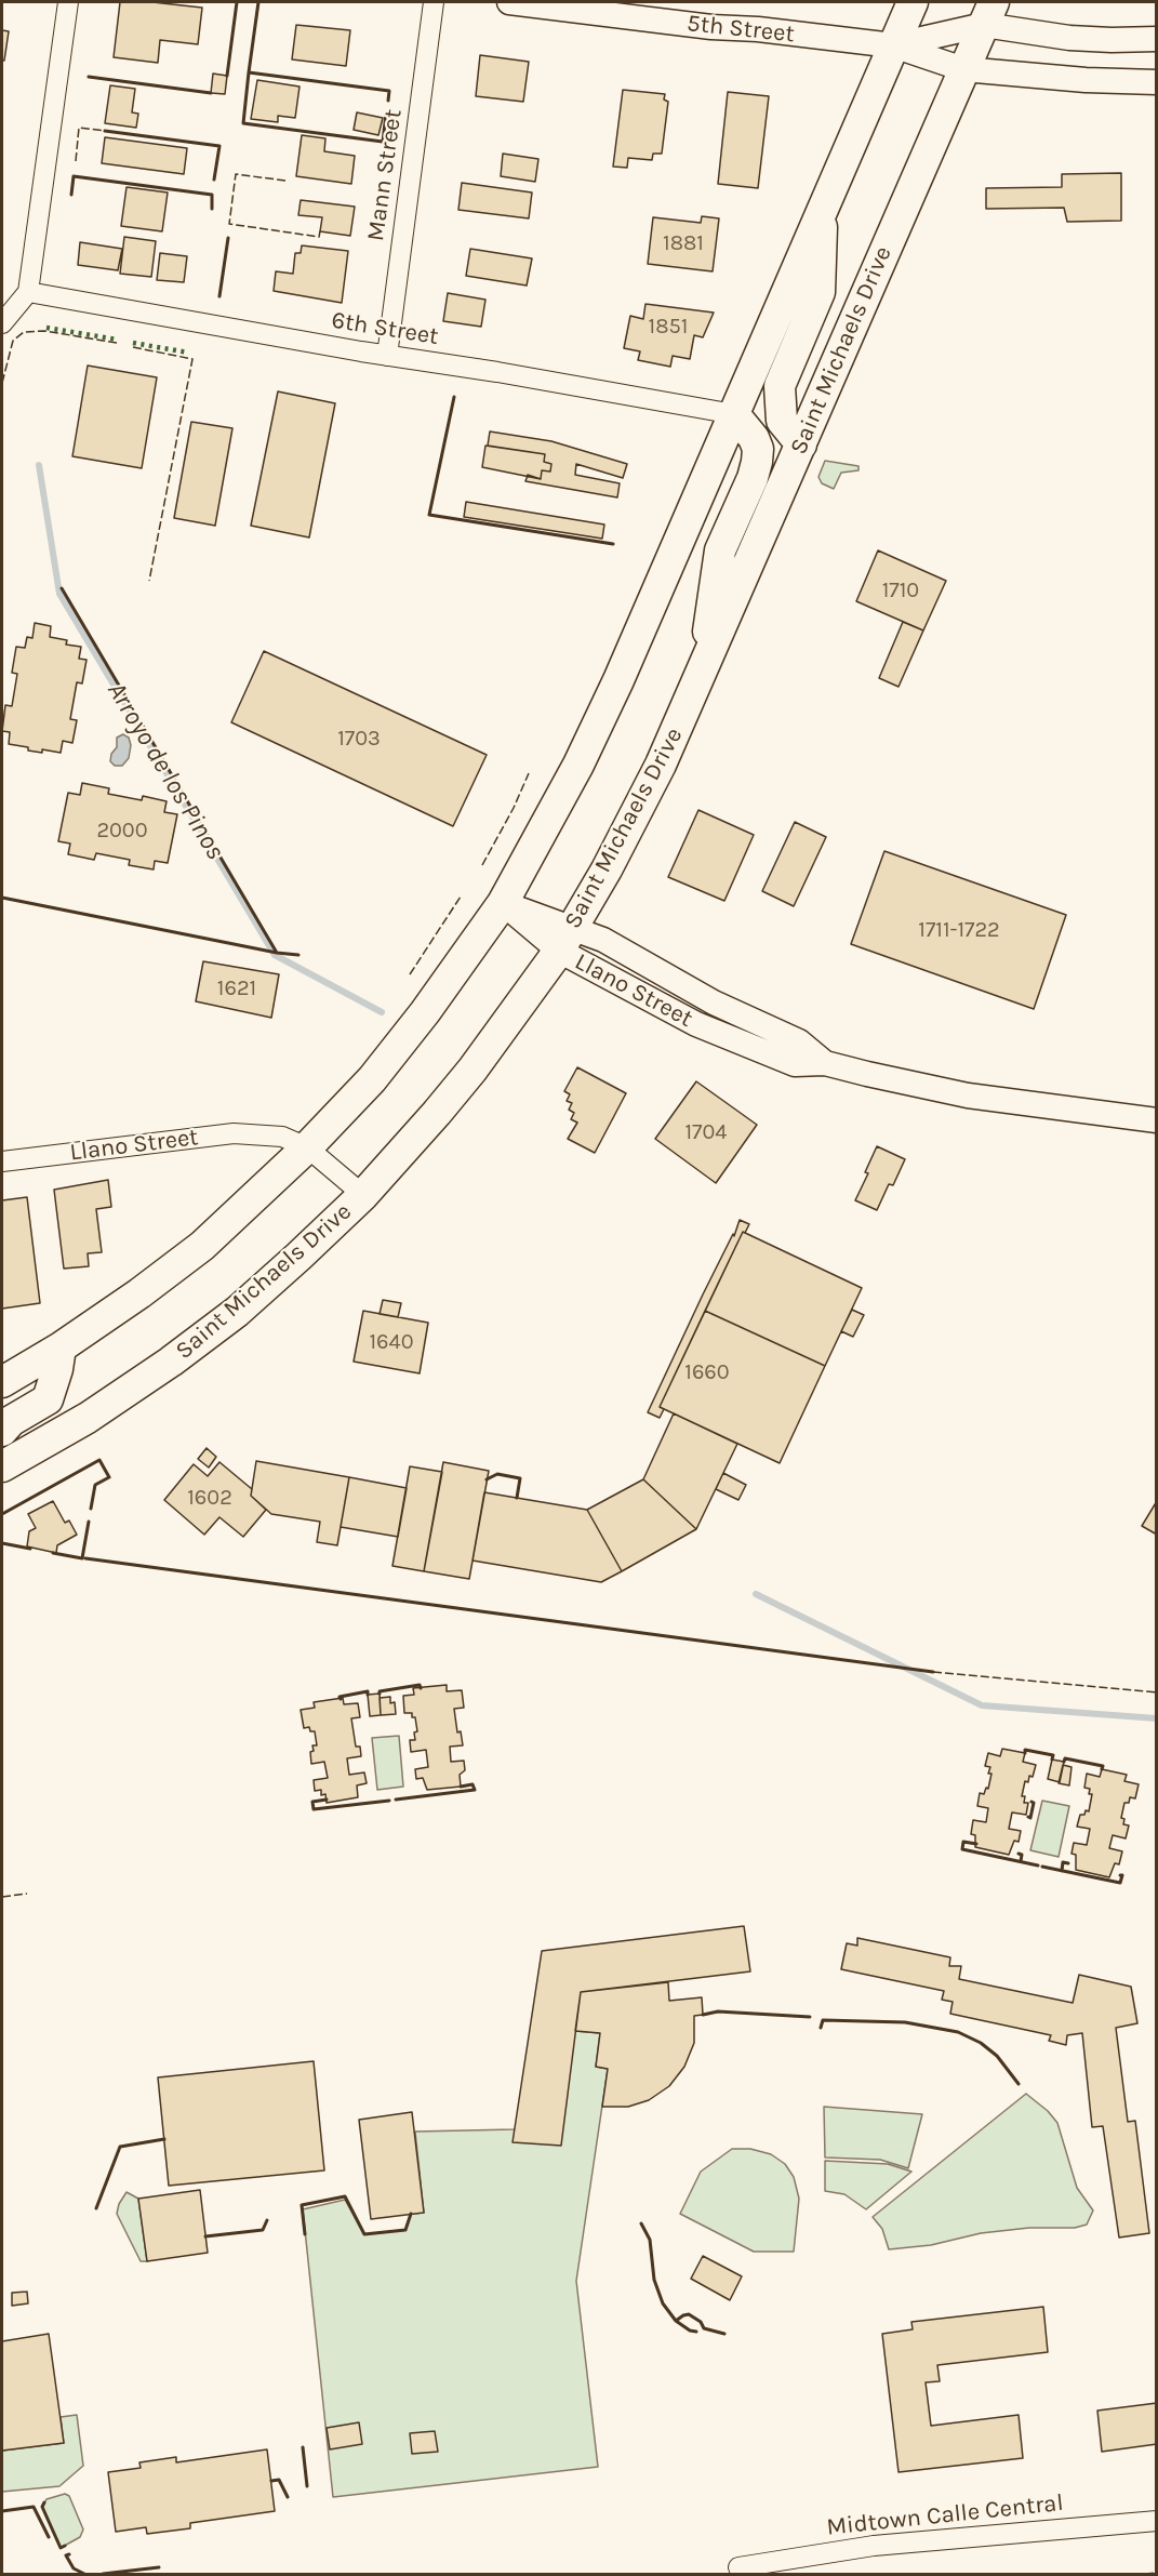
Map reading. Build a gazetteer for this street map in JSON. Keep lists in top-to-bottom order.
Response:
{
  "streets": {
    "main road": ["Saint Michaels Drive"],
    "street": [
      "5th Street",
      "Mann Street",
      "6th Street",
      "Llano Street",
      "Midtown Calle Central"
    ]
  },
  "crossings": [
    ["5th Street", "Saint Michaels Drive"],
    ["Mann Street", "6th Street"],
    ["Saint Michaels Drive", "Llano Street"]
  ],
  "water": ["Arroyo de los Pinos"],
  "house_numbers": [
    "1881",
    "1851",
    "1710",
    "1703",
    "2000",
    "1711-1722",
    "1621",
    "1704",
    "1640",
    "1660",
    "1602"
  ]
}
